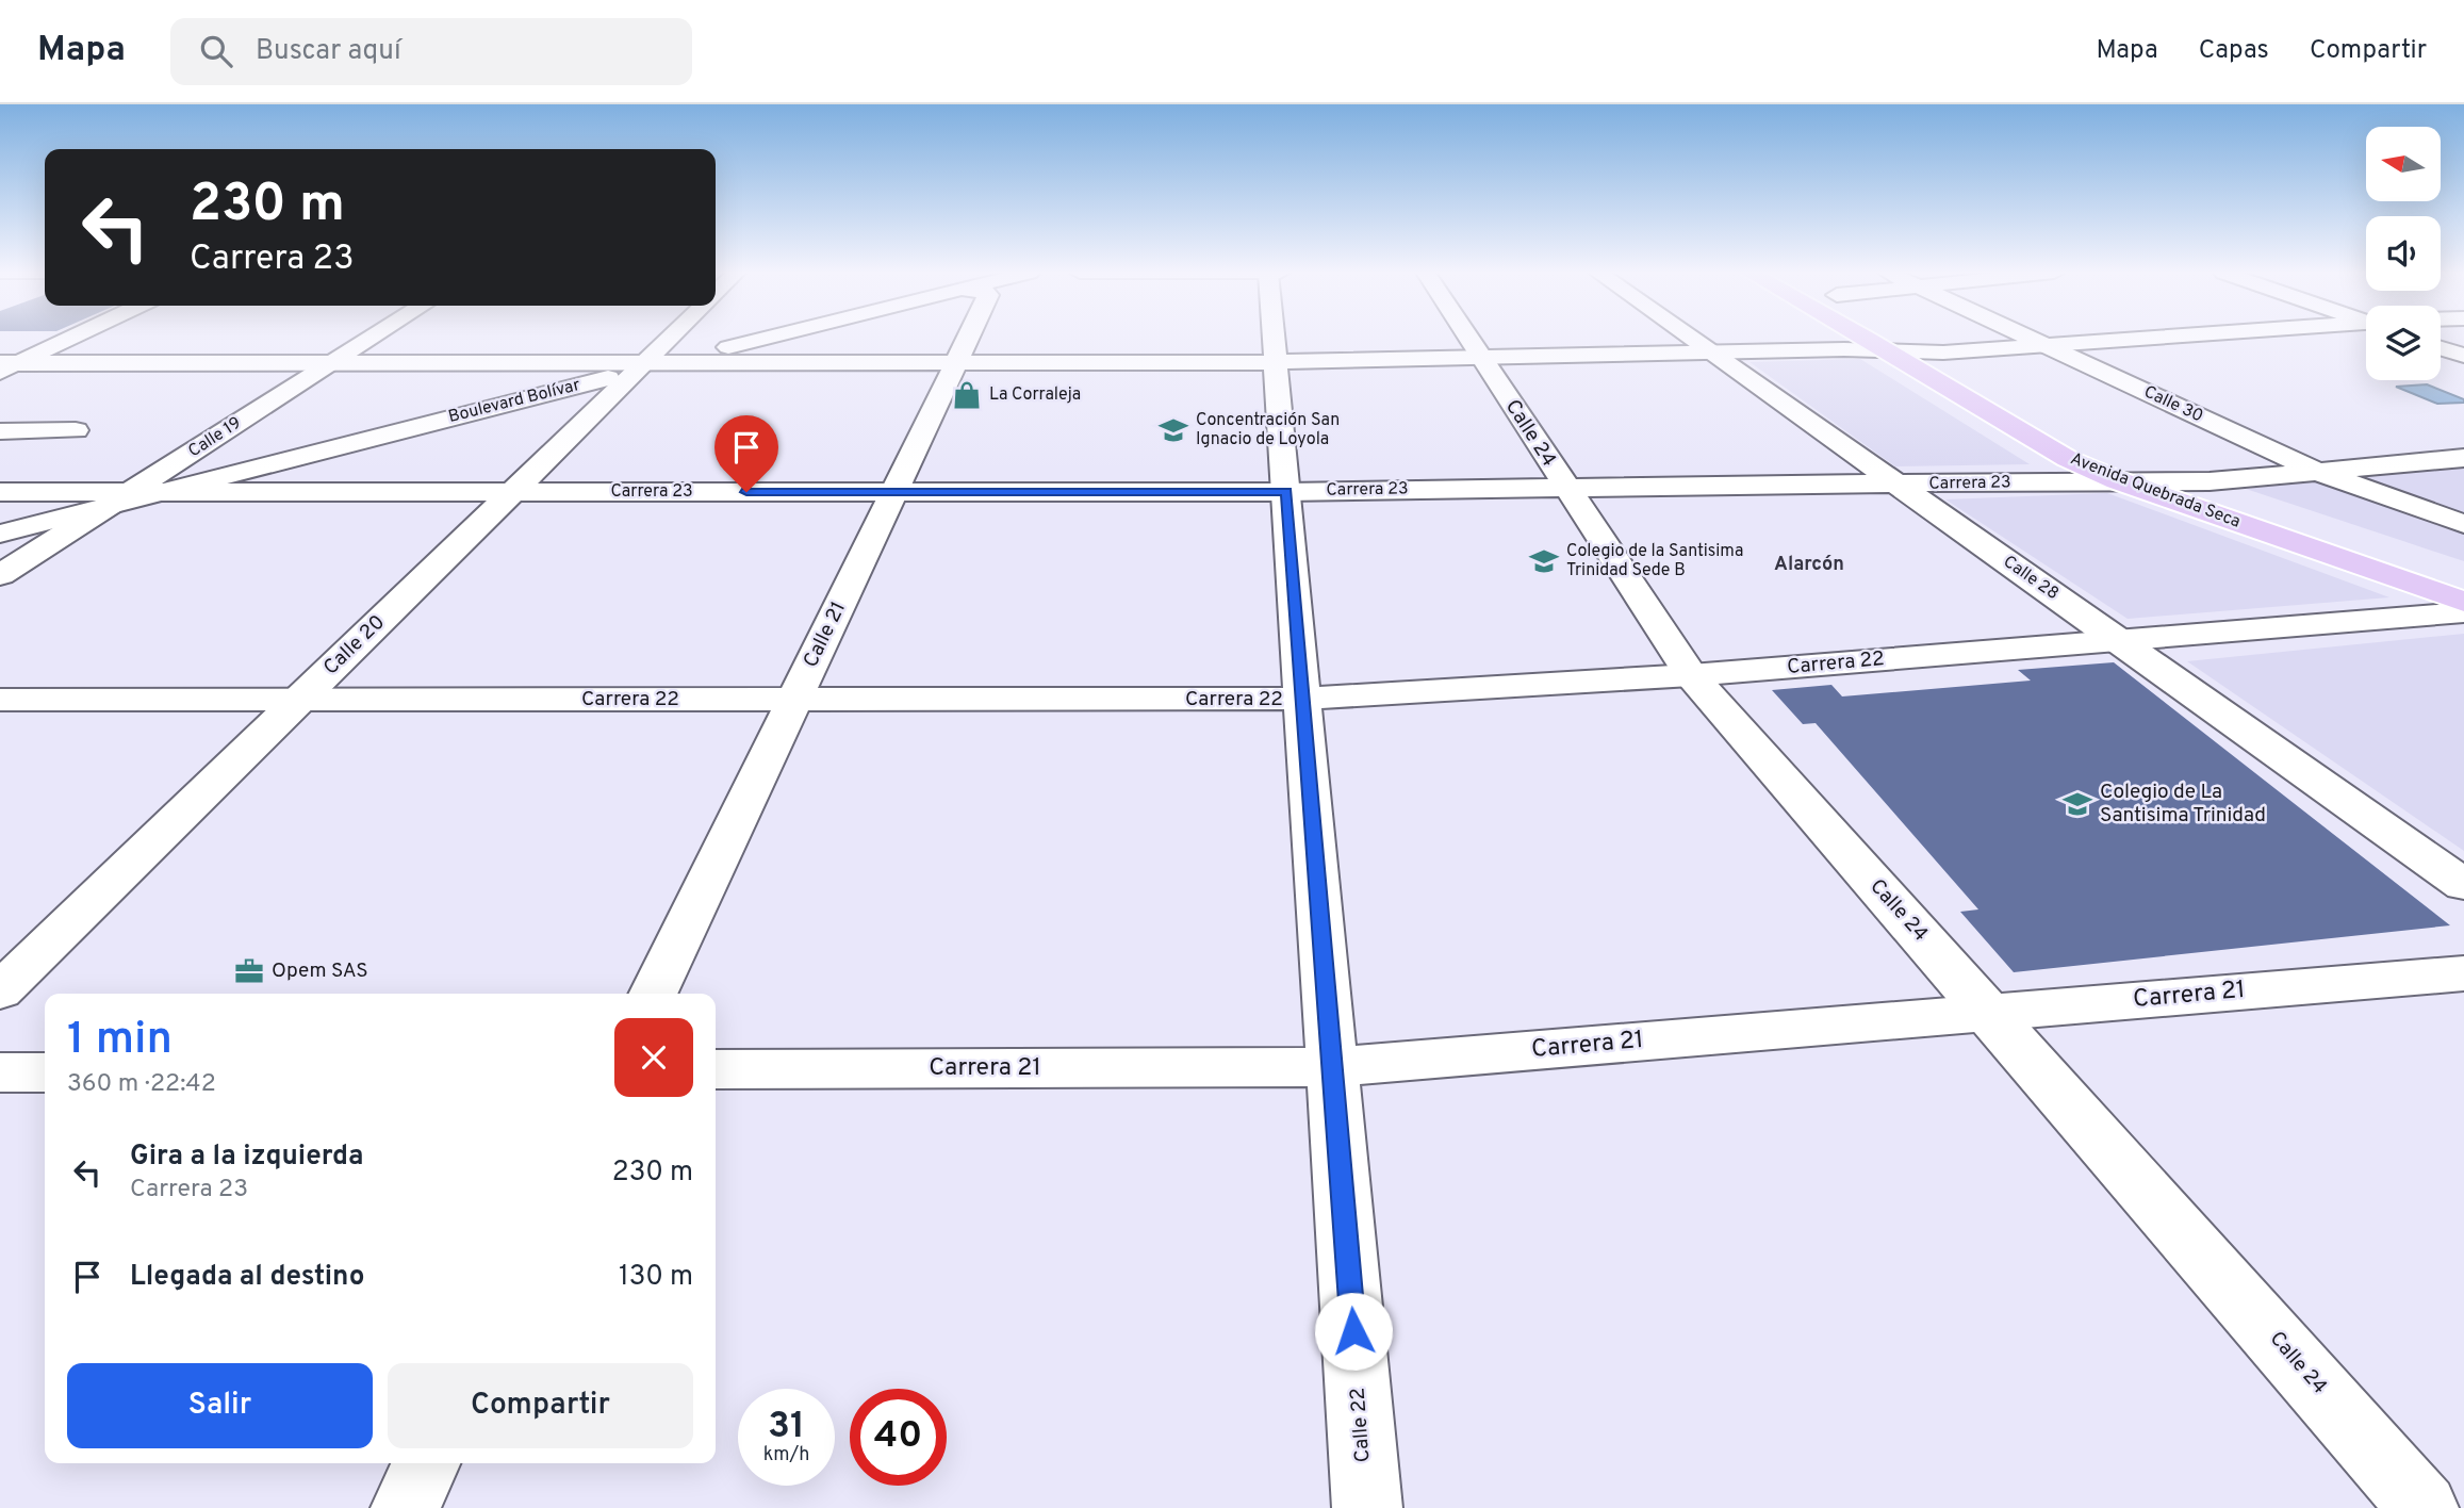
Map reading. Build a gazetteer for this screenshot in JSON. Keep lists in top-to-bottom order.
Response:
{
  "streets": {
    "main road": ["Avenida Quebrada Seca"],
    "street": [
      "Boulevard Bolívar",
      "Calle 30",
      "Calle 24",
      "Calle 19",
      "Carrera 23",
      "Calle 28",
      "Calle 21",
      "Calle 20",
      "Carrera 22",
      "Carrera 21",
      "Calle 22"
    ]
  },
  "crossings": [
    ["Boulevard Bolívar", "Calle 19"],
    ["Boulevard Bolívar", "Carrera 23"],
    ["Boulevard Bolívar", "Calle 20"],
    ["Calle 30", "Carrera 23"],
    ["Calle 24", "Carrera 23"],
    ["Calle 24", "Carrera 22"],
    ["Calle 24", "Carrera 21"],
    ["Calle 19", "Carrera 23"],
    ["Carrera 23", "Avenida Quebrada Seca"],
    ["Carrera 23", "Calle 28"],
    ["Carrera 23", "Calle 21"],
    ["Carrera 23", "Calle 20"],
    ["Carrera 23", "Calle 22"],
    ["Calle 28", "Carrera 22"],
    ["Calle 21", "Carrera 22"],
    ["Calle 20", "Carrera 22"],
    ["Carrera 22", "Calle 22"],
    ["Carrera 21", "Calle 22"]
  ],
  "districts": ["Alarcón"],
  "places": {
    "shop": ["La Corraleja"],
    "school or university": ["Concentración San Ignacio de Loyola", "Colegio de la Santisima Trinidad Sede B", "Colegio de La Santisima Trinidad"],
    "office": ["Opem SAS"]
  },
  "north": "left",
  "page": {
    "header": "Mapa",
    "search": "Buscar aquí",
    "nav": ["Mapa", "Capas", "Compartir"],
    "turn": ["230 m", "Carrera 23"],
    "heading": ["1 min", "360 m · 22:42"],
    "list": [
      {
        "name": "Gira a la izquierda",
        "note": "Carrera 23",
        "value": "230 m"
      },
      {
        "name": "Llegada al destino",
        "value": "130 m"
      }
    ],
    "buttons": ["Salir", "Compartir"],
    "speed": "31 km/h",
    "limit": "40"
  }
}
